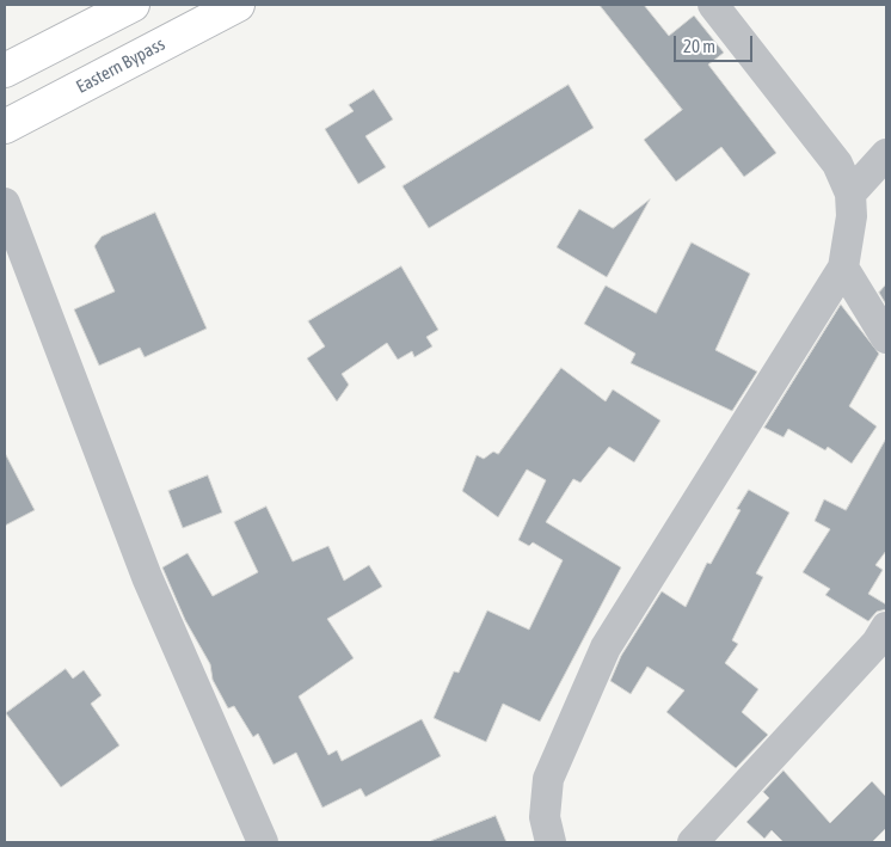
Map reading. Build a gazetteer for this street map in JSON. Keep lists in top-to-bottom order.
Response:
{
  "streets": {
    "main road": ["Eastern Bypass"]
  },
  "scale_bar": "20 m"
}
